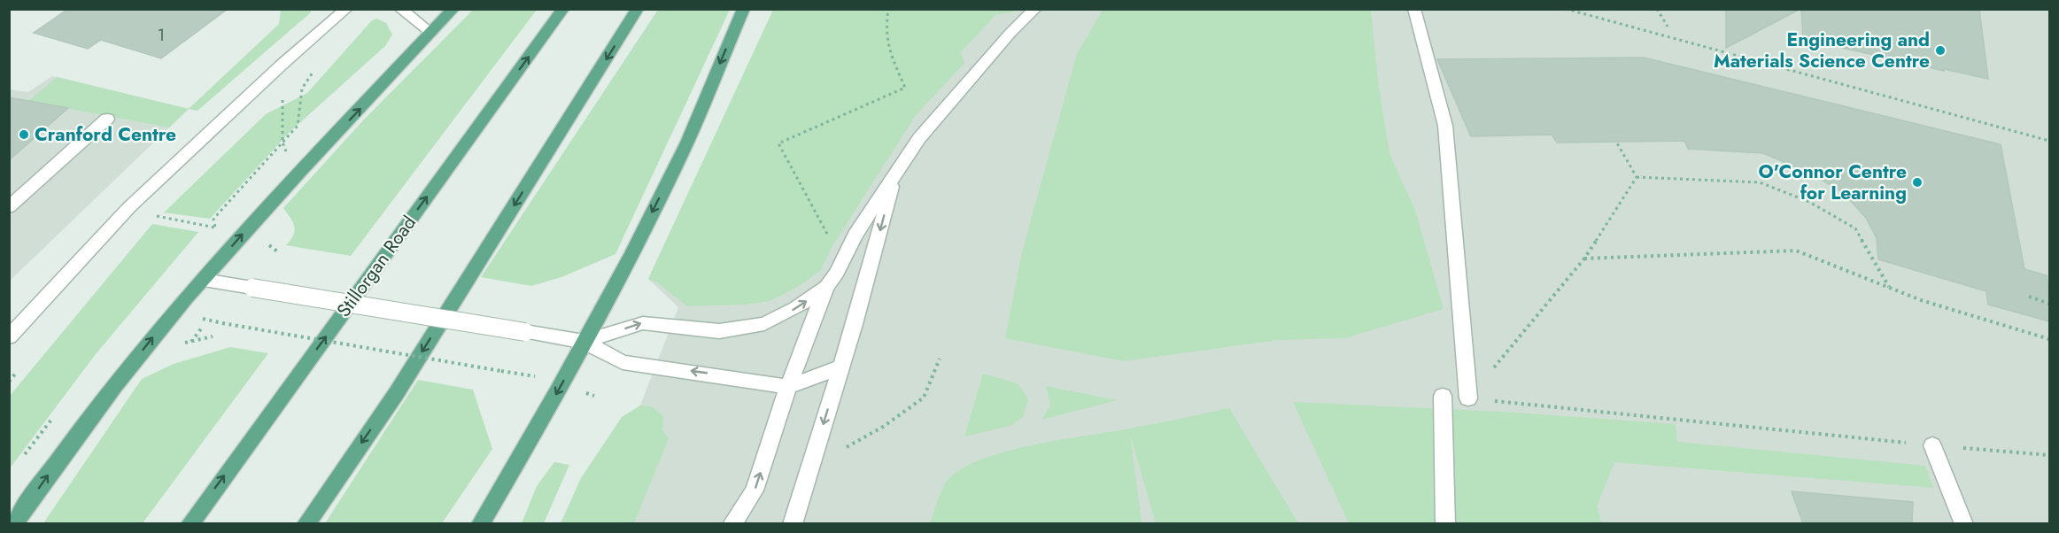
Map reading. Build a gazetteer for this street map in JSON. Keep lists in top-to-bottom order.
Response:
{
  "streets": {
    "main road": ["Stillorgan Road"]
  },
  "places": ["Engineering and Materials Science Centre", "Cranford Centre", "O'Connor Centre for Learning"],
  "house_numbers": ["1"]
}
